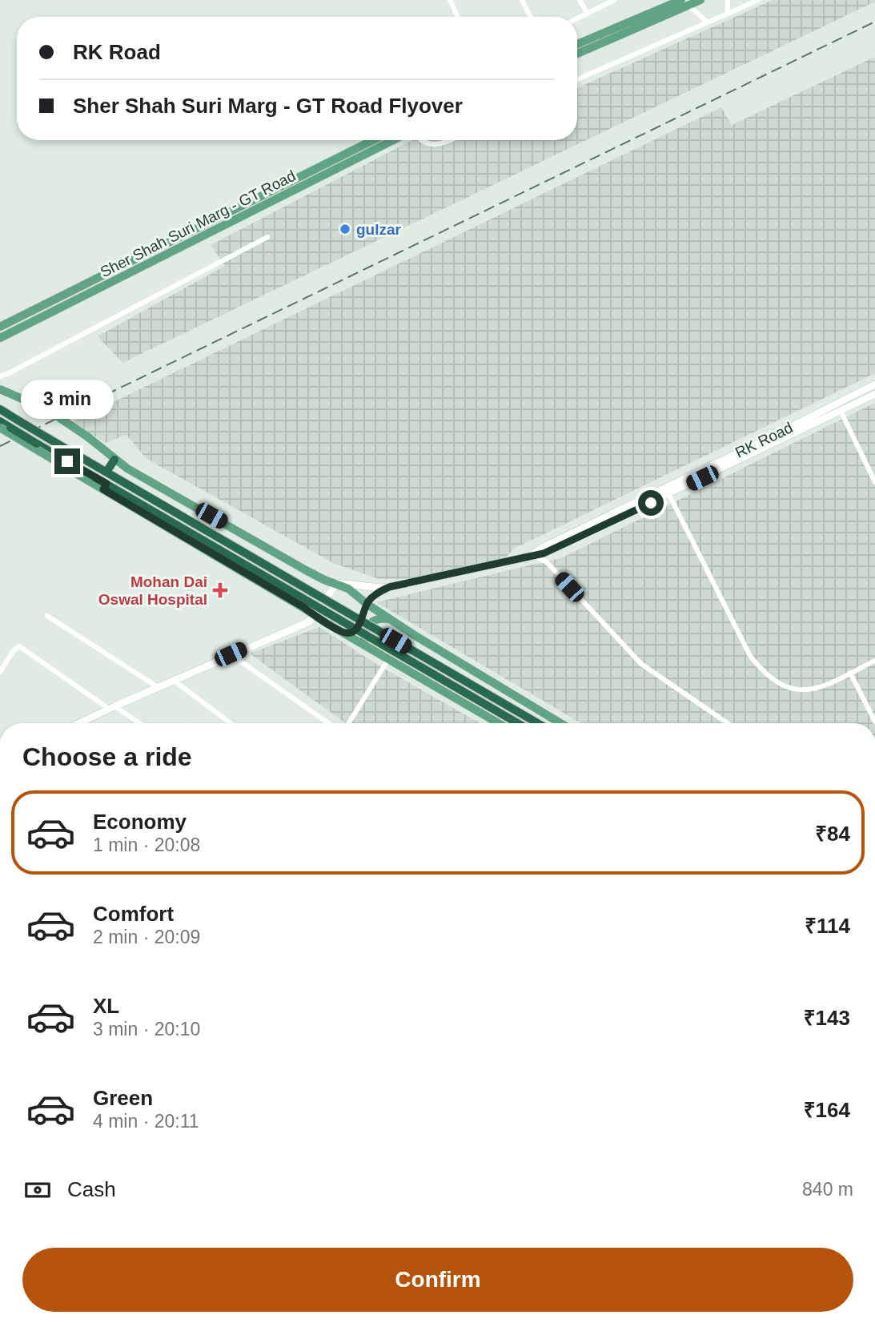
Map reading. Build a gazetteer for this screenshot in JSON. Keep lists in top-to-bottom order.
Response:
{
  "streets": {
    "main road": ["Sher Shah Suri Marg - GT Road"],
    "street": ["RK Road"]
  },
  "places": {
    "other": ["gulzar"],
    "health": ["Mohan Dai Oswal Hospital"]
  },
  "page": {
    "banner": ["RK Road", "Sher Shah Suri Marg - GT Road Flyover"],
    "bubble": "3 min",
    "heading": "Choose a ride",
    "list": [
      {
        "name": "Economy",
        "note": "1 min · 20:08",
        "value": "₹84"
      },
      {
        "name": "Comfort",
        "note": "2 min · 20:09",
        "value": "₹114"
      },
      {
        "name": "XL",
        "note": "3 min · 20:10",
        "value": "₹143"
      },
      {
        "name": "Green",
        "note": "4 min · 20:11",
        "value": "₹164"
      }
    ],
    "pay": ["Cash", "840 m"],
    "buttons": "Confirm"
  }
}
